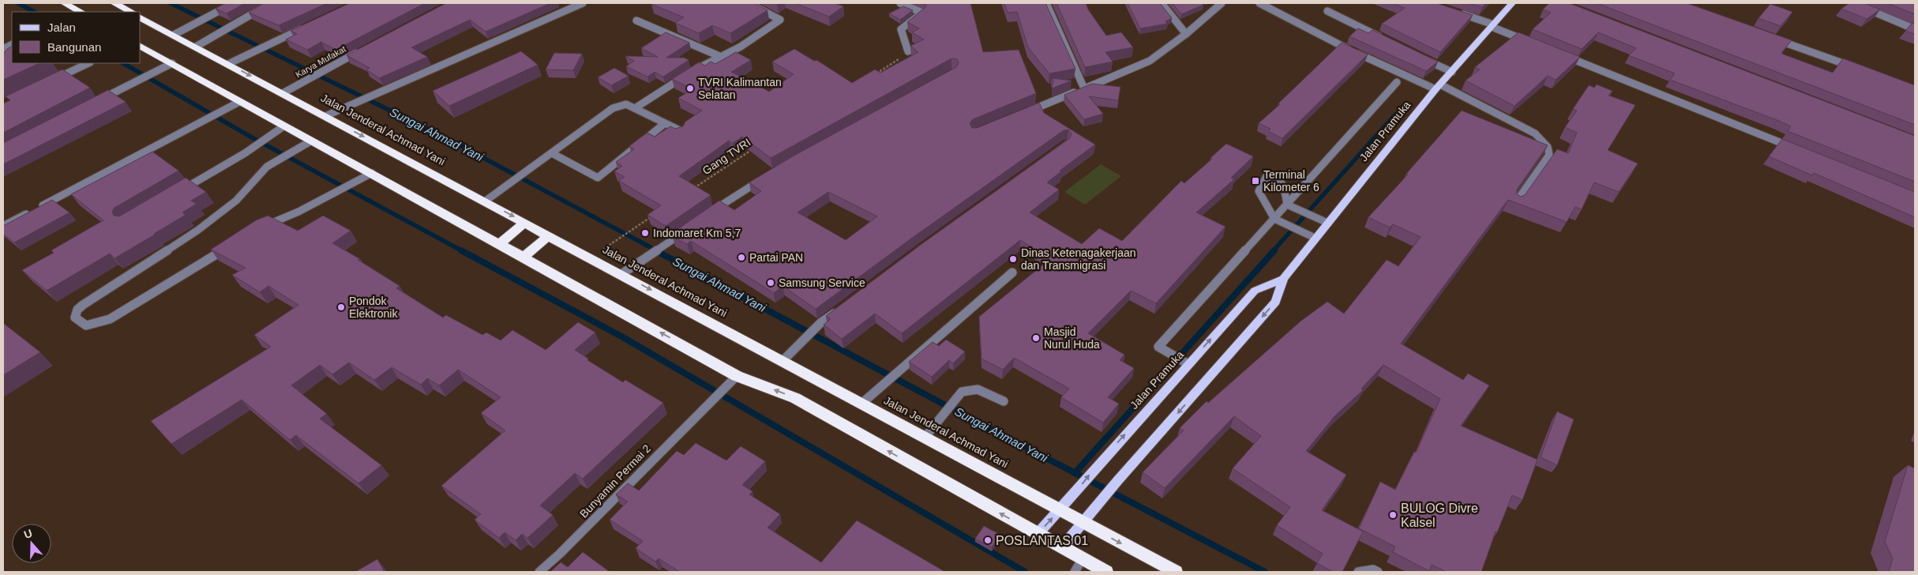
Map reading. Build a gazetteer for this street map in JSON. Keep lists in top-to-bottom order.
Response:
{
  "streets": {
    "highway": ["Jalan Jenderal Achmad Yani"],
    "main road": ["Jalan Pramuka"],
    "street": ["Karya Mufakat", "Bunyamin Permai 2"],
    "path": ["Gang TVRI"]
  },
  "crossings": [
    ["Karya Mufakat", "Jalan Jenderal Achmad Yani"],
    ["Jalan Jenderal Achmad Yani", "Jalan Pramuka"]
  ],
  "water": ["Sungai Ahmad Yani"],
  "places": {
    "other": [
      "TVRI Kalimantan Selatan",
      "Indomaret Km 5,7",
      "Partai PAN",
      "Dinas Ketenagakerjaan dan Transmigrasi",
      "Samsung Service",
      "Pondok Elektronik",
      "Masjid Nurul Huda",
      "BULOG Divre Kalsel",
      "POSLANTAS 01"
    ],
    "transit": ["Terminal Kilometer 6"]
  },
  "legend": ["Jalan", "Bangunan"],
  "north": "top"
}
